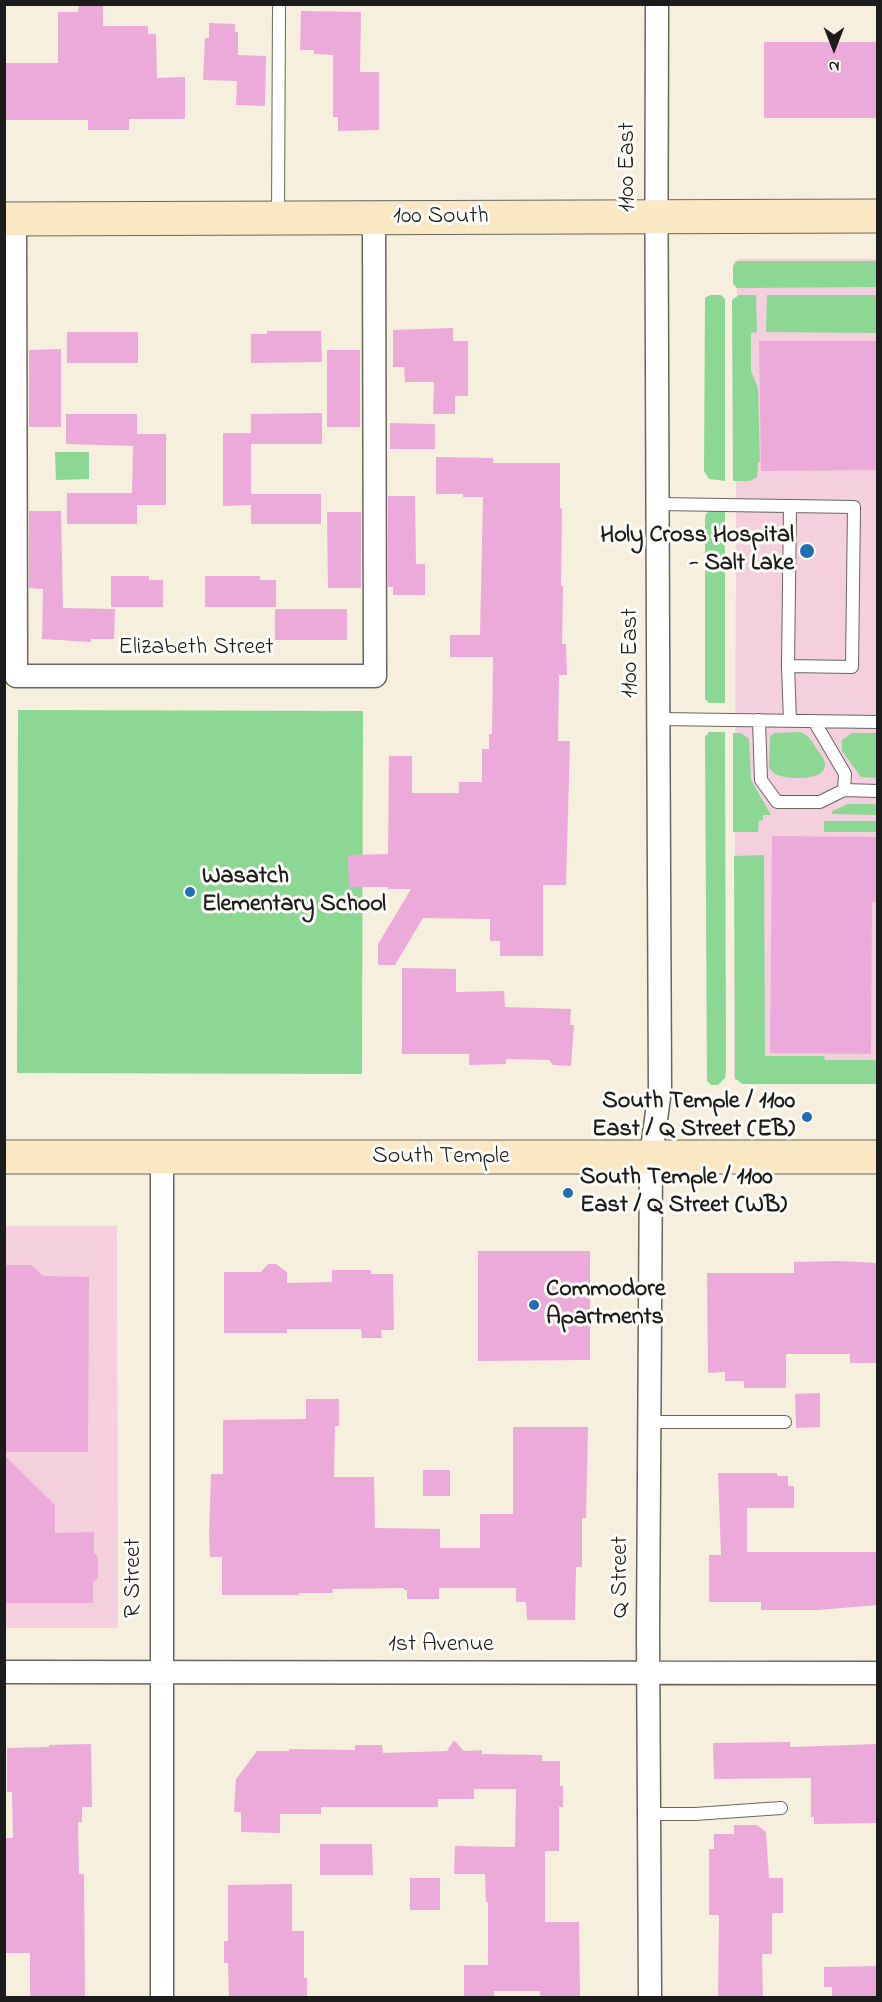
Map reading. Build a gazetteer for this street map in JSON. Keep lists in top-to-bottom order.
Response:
{
  "streets": {
    "main road": ["100 South", "South Temple"],
    "street": [
      "1100 East",
      "Elizabeth Street",
      "Q Street",
      "R Street",
      "1st Avenue"
    ]
  },
  "crossings": [
    ["1100 East", "100 South"],
    ["1100 East", "South Temple"],
    ["1100 East", "Q Street"],
    ["100 South", "Elizabeth Street"],
    ["South Temple", "Q Street"],
    ["South Temple", "R Street"],
    ["Q Street", "1st Avenue"],
    ["R Street", "1st Avenue"]
  ],
  "places": [
    "Holy Cross Hospital - Salt Lake",
    "Wasatch Elementary School",
    "South Temple / 1100 East / Q Street (EB)",
    "South Temple / 1100 East / Q Street (WB)",
    "Commodore Apartments"
  ],
  "north": "bottom"
}
